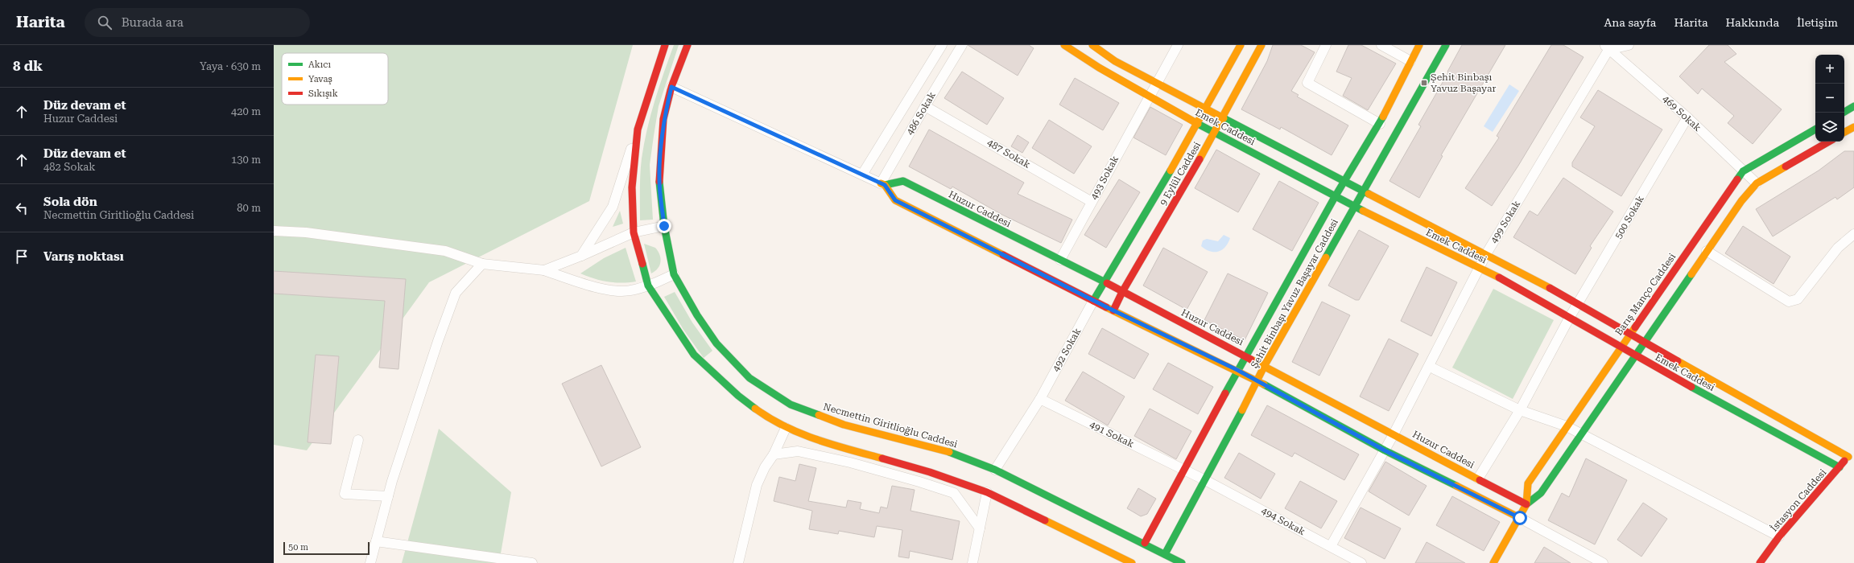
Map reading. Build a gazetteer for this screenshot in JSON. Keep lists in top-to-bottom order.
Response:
{
  "streets": {
    "street": [
      "486 Sokak",
      "469 Sokak",
      "Emek Caddesi",
      "487 Sokak",
      "9 Eylül Caddesi",
      "493 Sokak",
      "Huzur Caddesi",
      "500 Sokak",
      "499 Sokak",
      "Şehit Binbaşı Yavuz Başayar Caddesi",
      "Barış Manço Caddesi",
      "492 Sokak",
      "Necmettin Giritlioğlu Caddesi",
      "491 Sokak",
      "İstasyon Caddesi",
      "494 Sokak"
    ]
  },
  "crossings": [
    ["486 Sokak", "487 Sokak"],
    ["486 Sokak", "Huzur Caddesi"],
    ["469 Sokak", "500 Sokak"],
    ["469 Sokak", "499 Sokak"],
    ["469 Sokak", "Barış Manço Caddesi"],
    ["Emek Caddesi", "9 Eylül Caddesi"],
    ["Emek Caddesi", "493 Sokak"],
    ["Emek Caddesi", "500 Sokak"],
    ["Emek Caddesi", "499 Sokak"],
    ["Emek Caddesi", "Şehit Binbaşı Yavuz Başayar Caddesi"],
    ["Emek Caddesi", "Barış Manço Caddesi"],
    ["Emek Caddesi", "İstasyon Caddesi"],
    ["487 Sokak", "493 Sokak"],
    ["9 Eylül Caddesi", "Huzur Caddesi"],
    ["9 Eylül Caddesi", "492 Sokak"],
    ["493 Sokak", "Huzur Caddesi"],
    ["Huzur Caddesi", "500 Sokak"],
    ["Huzur Caddesi", "499 Sokak"],
    ["Huzur Caddesi", "Şehit Binbaşı Yavuz Başayar Caddesi"],
    ["Huzur Caddesi", "Barış Manço Caddesi"],
    ["499 Sokak", "494 Sokak"],
    ["Şehit Binbaşı Yavuz Başayar Caddesi", "Necmettin Giritlioğlu Caddesi"],
    ["Şehit Binbaşı Yavuz Başayar Caddesi", "491 Sokak"],
    ["Şehit Binbaşı Yavuz Başayar Caddesi", "494 Sokak"],
    ["492 Sokak", "Necmettin Giritlioğlu Caddesi"],
    ["492 Sokak", "491 Sokak"],
    ["491 Sokak", "494 Sokak"]
  ],
  "places": {
    "transit": ["Şehit Binbaşı Yavuz Başayar"]
  },
  "legend": ["Akıcı", "Yavaş", "Sıkışık"],
  "scale_bar": "50 m",
  "page": {
    "header": "Harita",
    "search": "Burada ara",
    "nav": [
      "Ana sayfa",
      "Harita",
      "Hakkında",
      "İletişim"
    ],
    "heading": ["8 dk", "Yaya · 630 m"],
    "map_buttons": ["+", "−"],
    "list": [
      ["Düz devam et", "Huzur Caddesi", "420 m"],
      ["Düz devam et", "482 Sokak", "130 m"],
      ["Sola dön", "Necmettin Giritlioğlu Caddesi", "80 m"],
      "Varış noktası"
    ],
    "scale": "50 m"
  }
}
